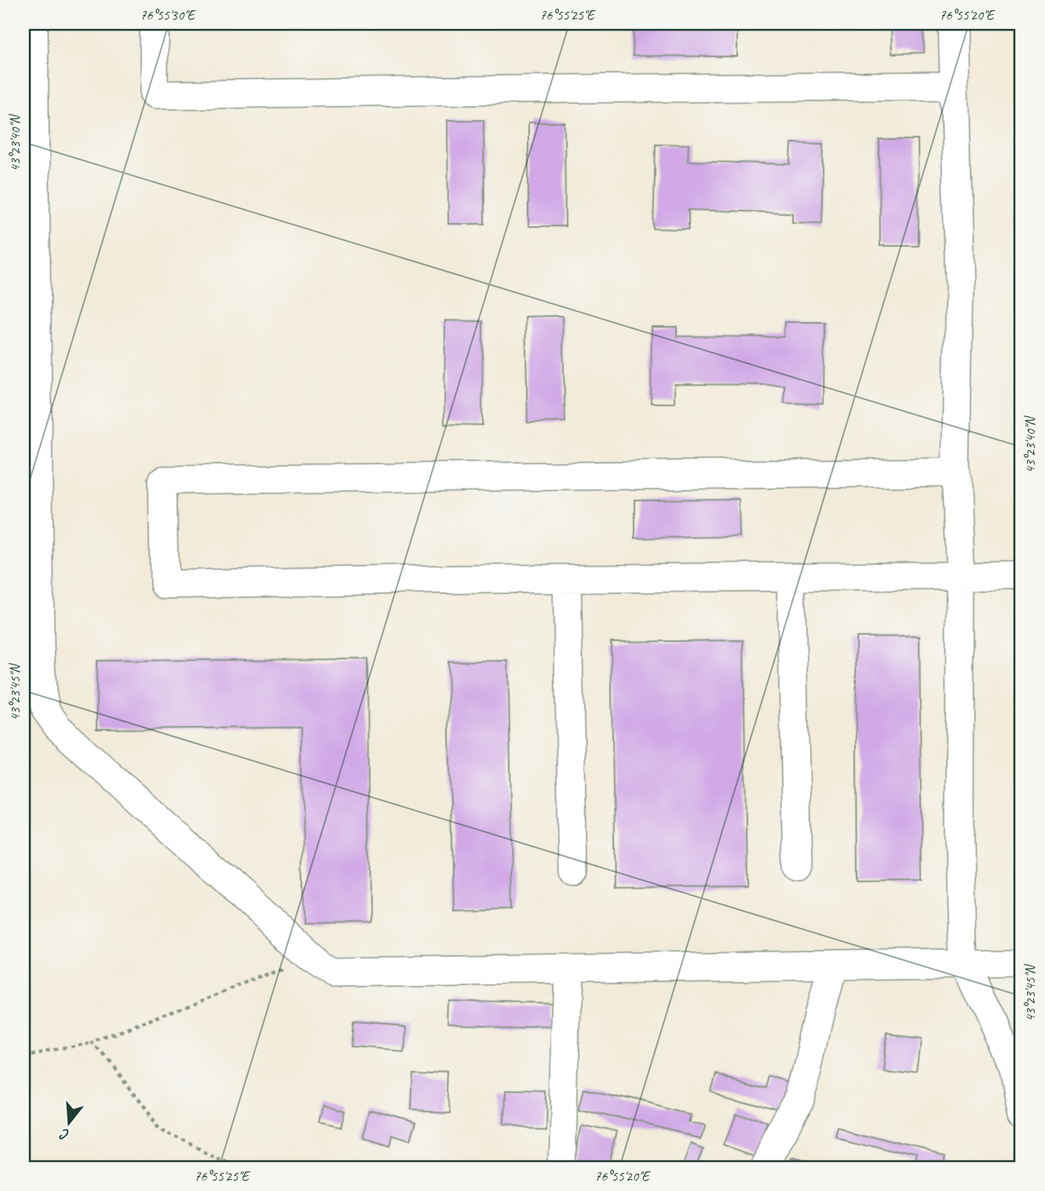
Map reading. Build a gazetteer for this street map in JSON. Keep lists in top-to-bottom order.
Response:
{
  "north": "bottom",
  "coordinates": [
    "76°55'30\"E",
    "76°55'25\"E",
    "76°55'20\"E",
    "43°23'40\"N",
    "43°23'45\"N"
  ]
}
